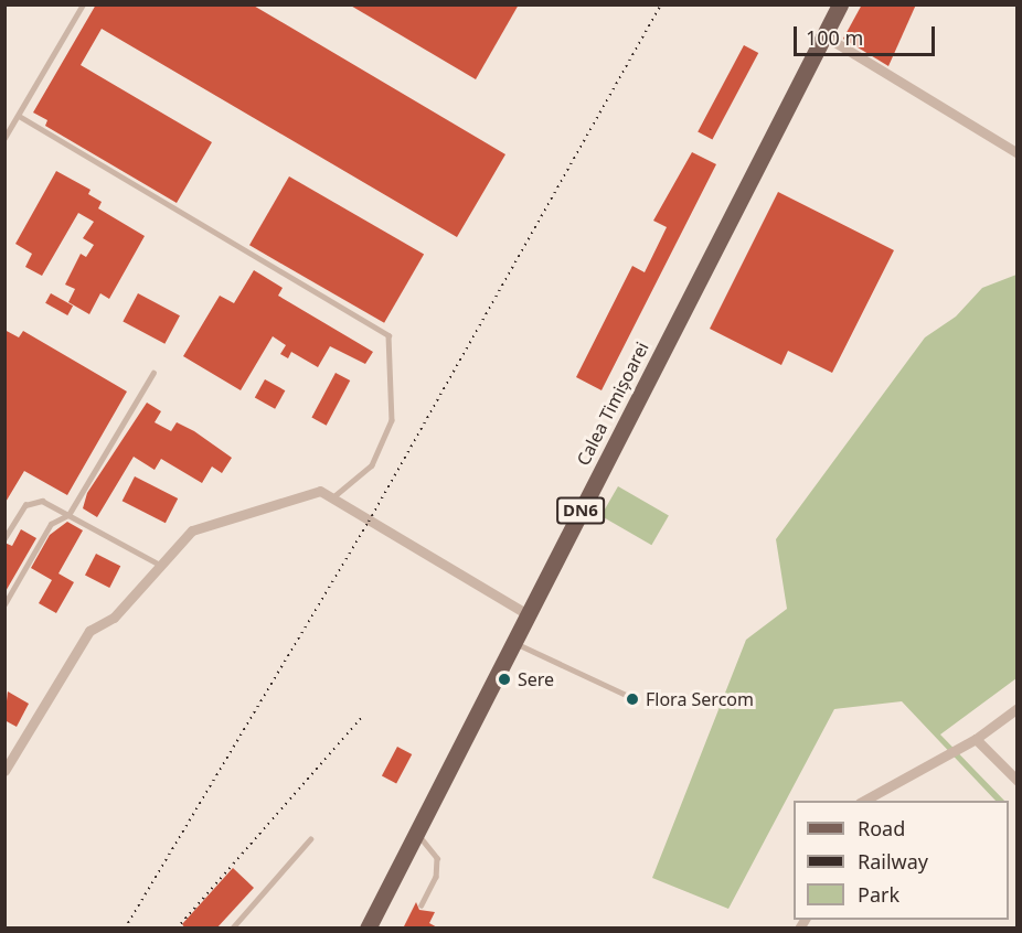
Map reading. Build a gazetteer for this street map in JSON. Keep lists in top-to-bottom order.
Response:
{
  "streets": {
    "main road": ["Calea Timișoarei", "DN6"]
  },
  "places": ["Sere", "Flora Sercom"],
  "legend": ["Road", "Railway", "Park"],
  "scale_bar": "100 m"
}
